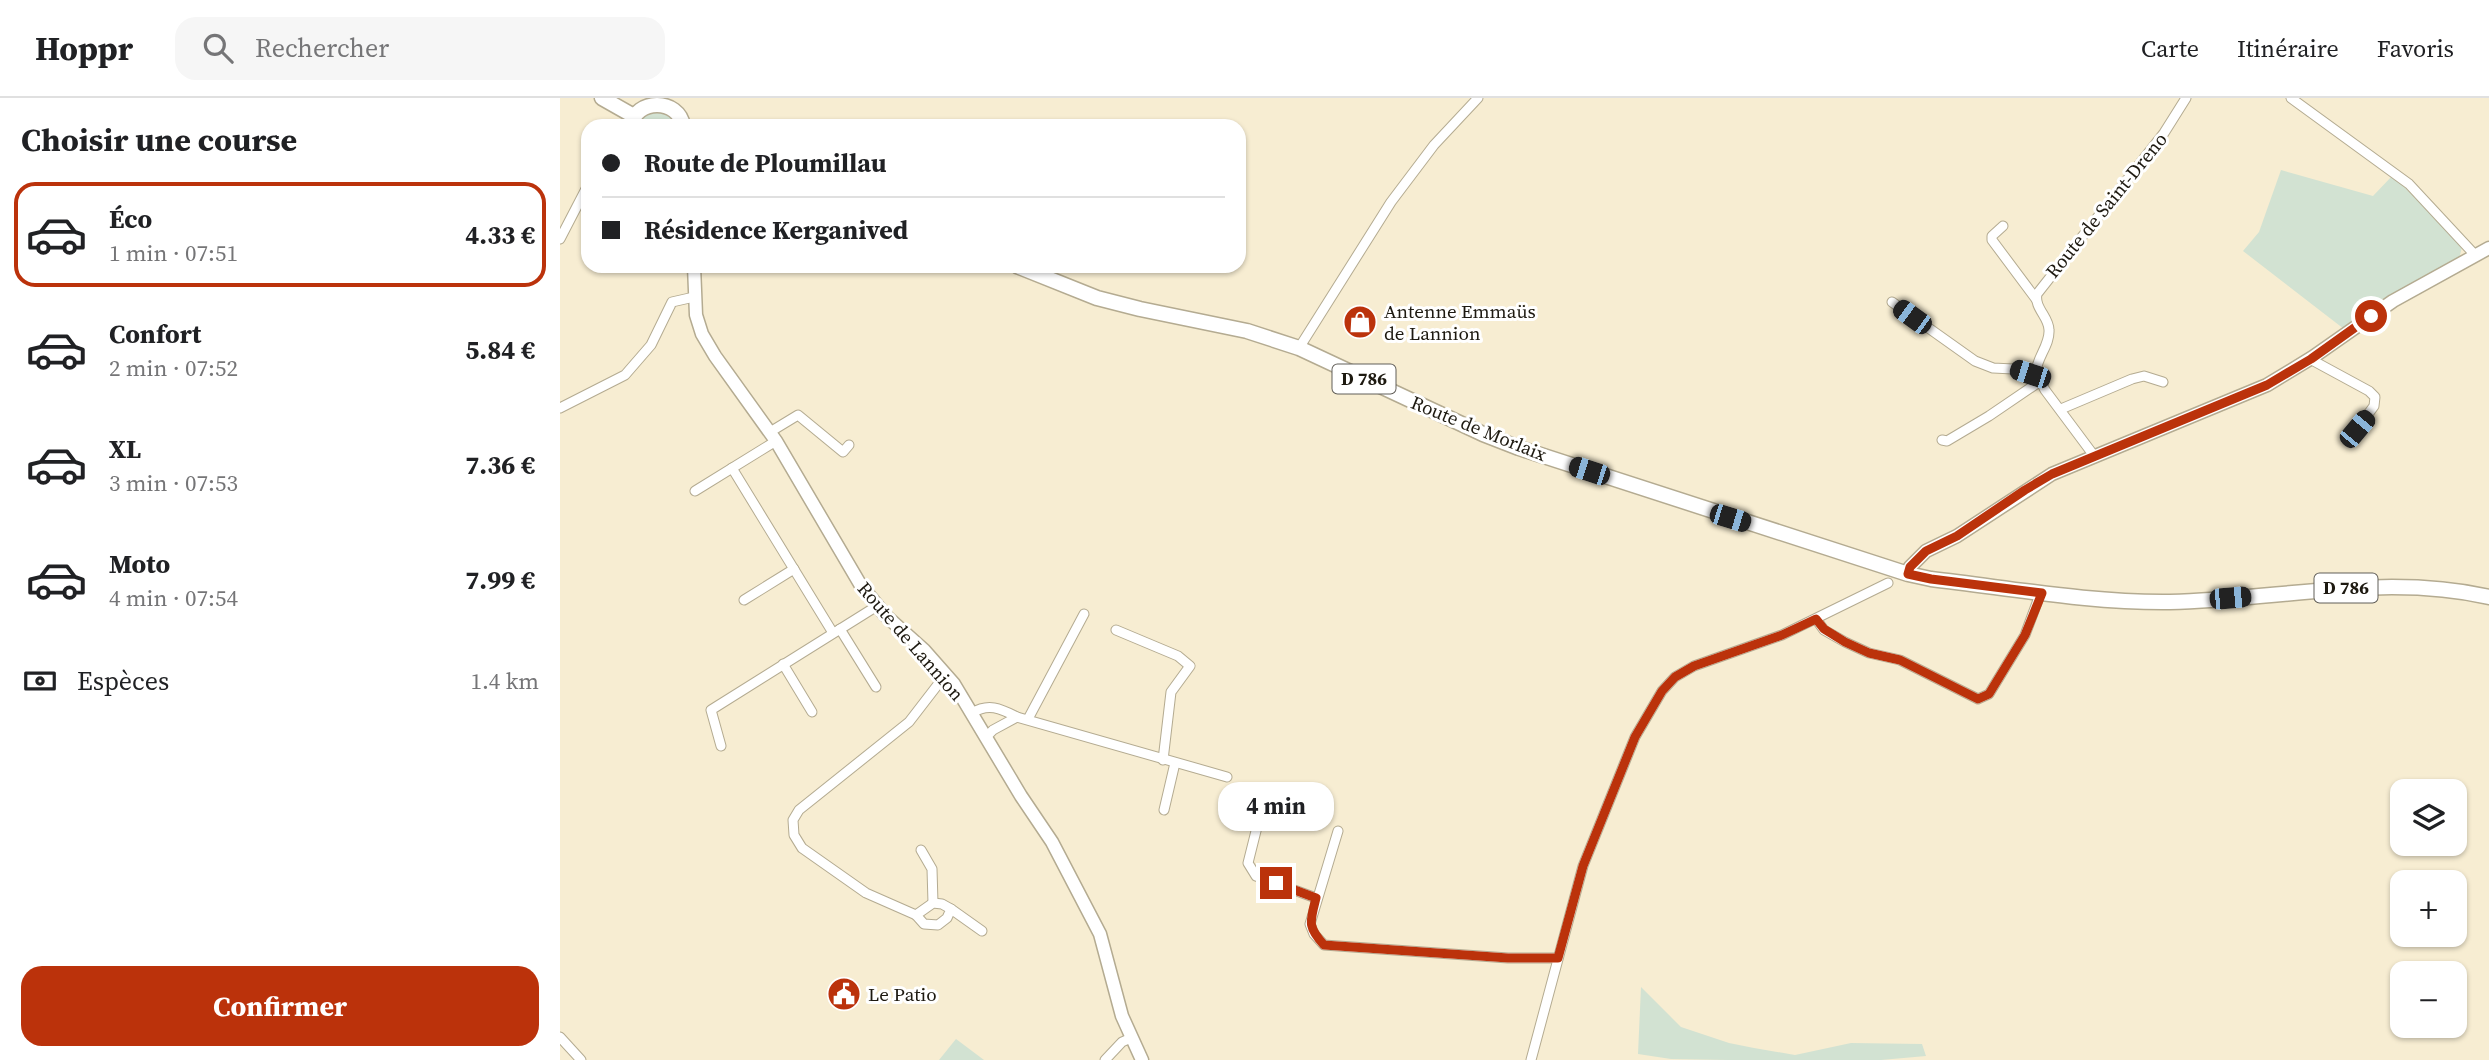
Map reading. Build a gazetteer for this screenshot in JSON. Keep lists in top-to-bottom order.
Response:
{
  "streets": {
    "main road": ["D 786", "Route de Morlaix"],
    "street": ["Route de Saint-Dreno", "Route de Lannion"]
  },
  "places": {
    "shop": ["Antenne Emmaüs de Lannion"],
    "public building": ["Le Patio"]
  },
  "page": {
    "header": "Hoppr",
    "search": "Rechercher",
    "nav": ["Carte", "Itinéraire", "Favoris"],
    "heading": "Choisir une course",
    "banner": ["Route de Ploumillau", "Résidence Kerganived"],
    "list": [
      {
        "name": "Éco",
        "note": "1 min · 07:51",
        "value": "4.33 €"
      },
      {
        "name": "Confort",
        "note": "2 min · 07:52",
        "value": "5.84 €"
      },
      {
        "name": "XL",
        "note": "3 min · 07:53",
        "value": "7.36 €"
      },
      {
        "name": "Moto",
        "note": "4 min · 07:54",
        "value": "7.99 €"
      }
    ],
    "pay": ["Espèces", "1.4 km"],
    "map_buttons": ["+", "−"],
    "bubble": "4 min",
    "buttons": "Confirmer"
  }
}
